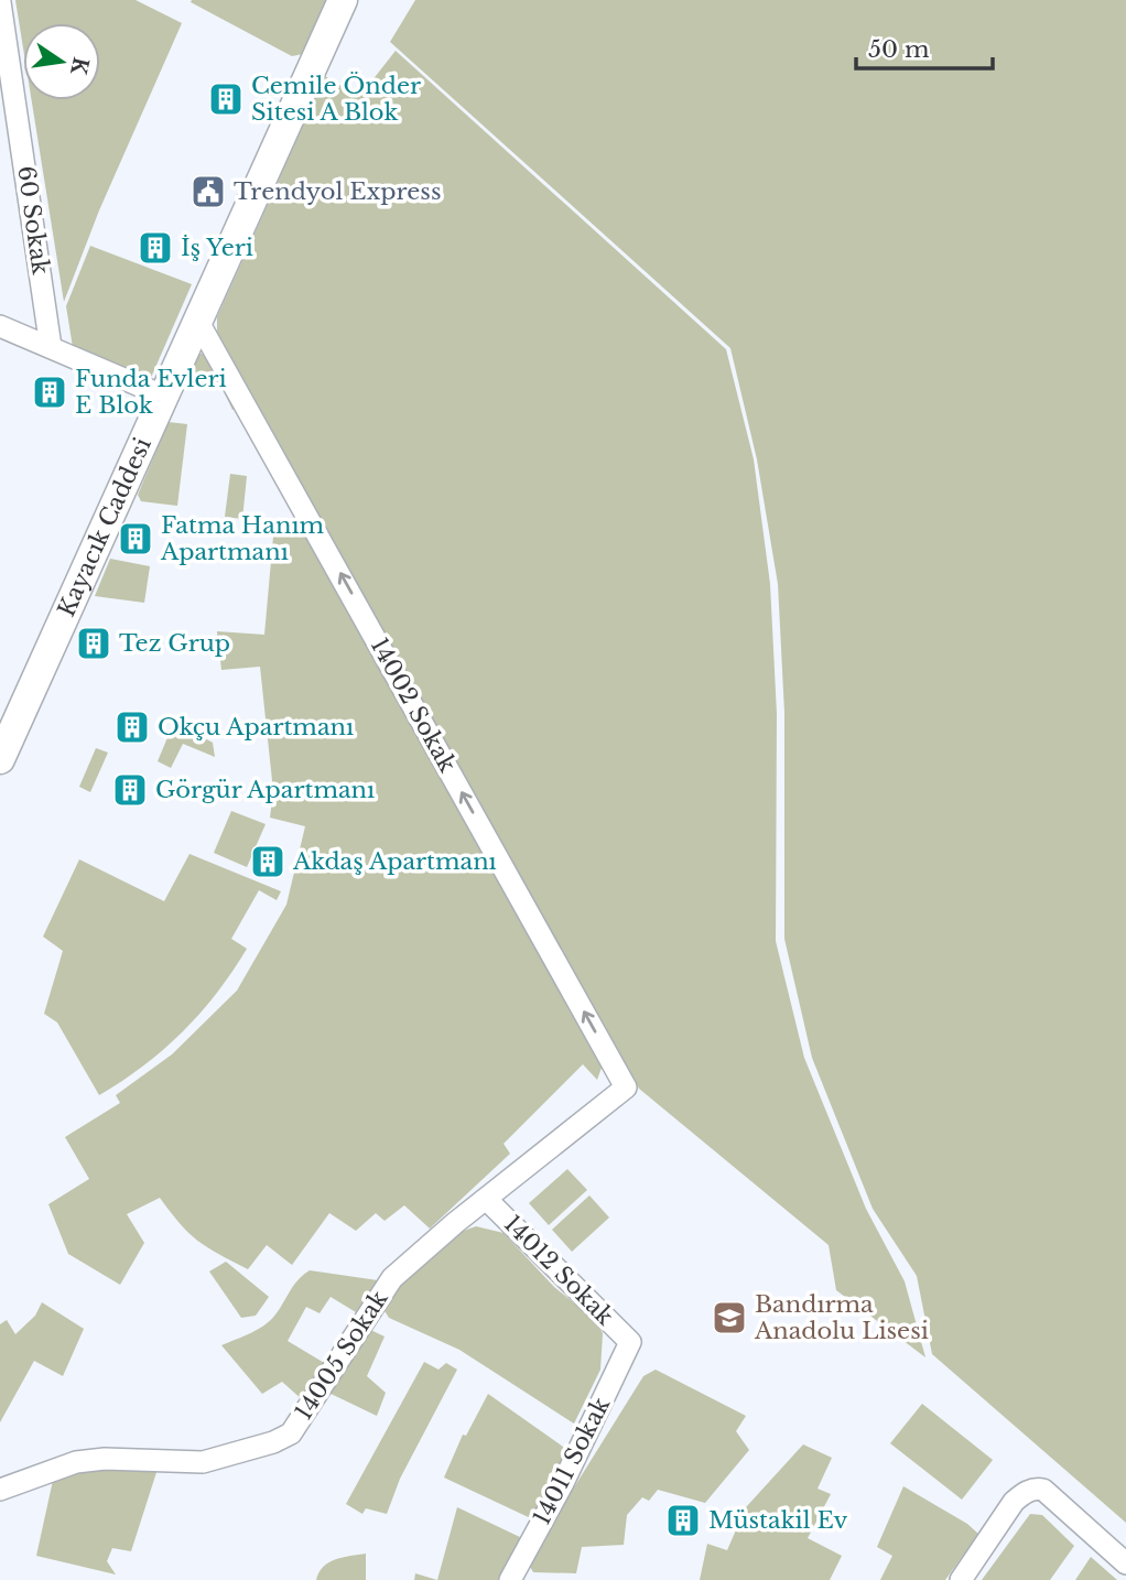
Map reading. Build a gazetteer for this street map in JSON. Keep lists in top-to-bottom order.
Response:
{
  "streets": {
    "main road": ["Kayacık Caddesi"],
    "street": [
      "60 Sokak",
      "14002 Sokak",
      "14012 Sokak",
      "14005 Sokak",
      "14011 Sokak"
    ]
  },
  "crossings": [
    ["Kayacık Caddesi", "14002 Sokak"],
    ["14002 Sokak", "14005 Sokak"],
    ["14012 Sokak", "14005 Sokak"],
    ["14012 Sokak", "14011 Sokak"]
  ],
  "one_way": ["14002 Sokak"],
  "places": {
    "building": [
      "Cemile Önder Sitesi A Blok",
      "İş Yeri",
      "Funda Evleri E Blok",
      "Fatma Hanım Apartmanı",
      "Tez Grup",
      "Okçu Apartmanı",
      "Görgür Apartmanı",
      "Akdaş Apartmanı",
      "Müstakil Ev"
    ],
    "public building": ["Trendyol Express"],
    "school or university": ["Bandırma Anadolu Lisesi"]
  },
  "scale_bar": "50 m",
  "north": "right"
}
